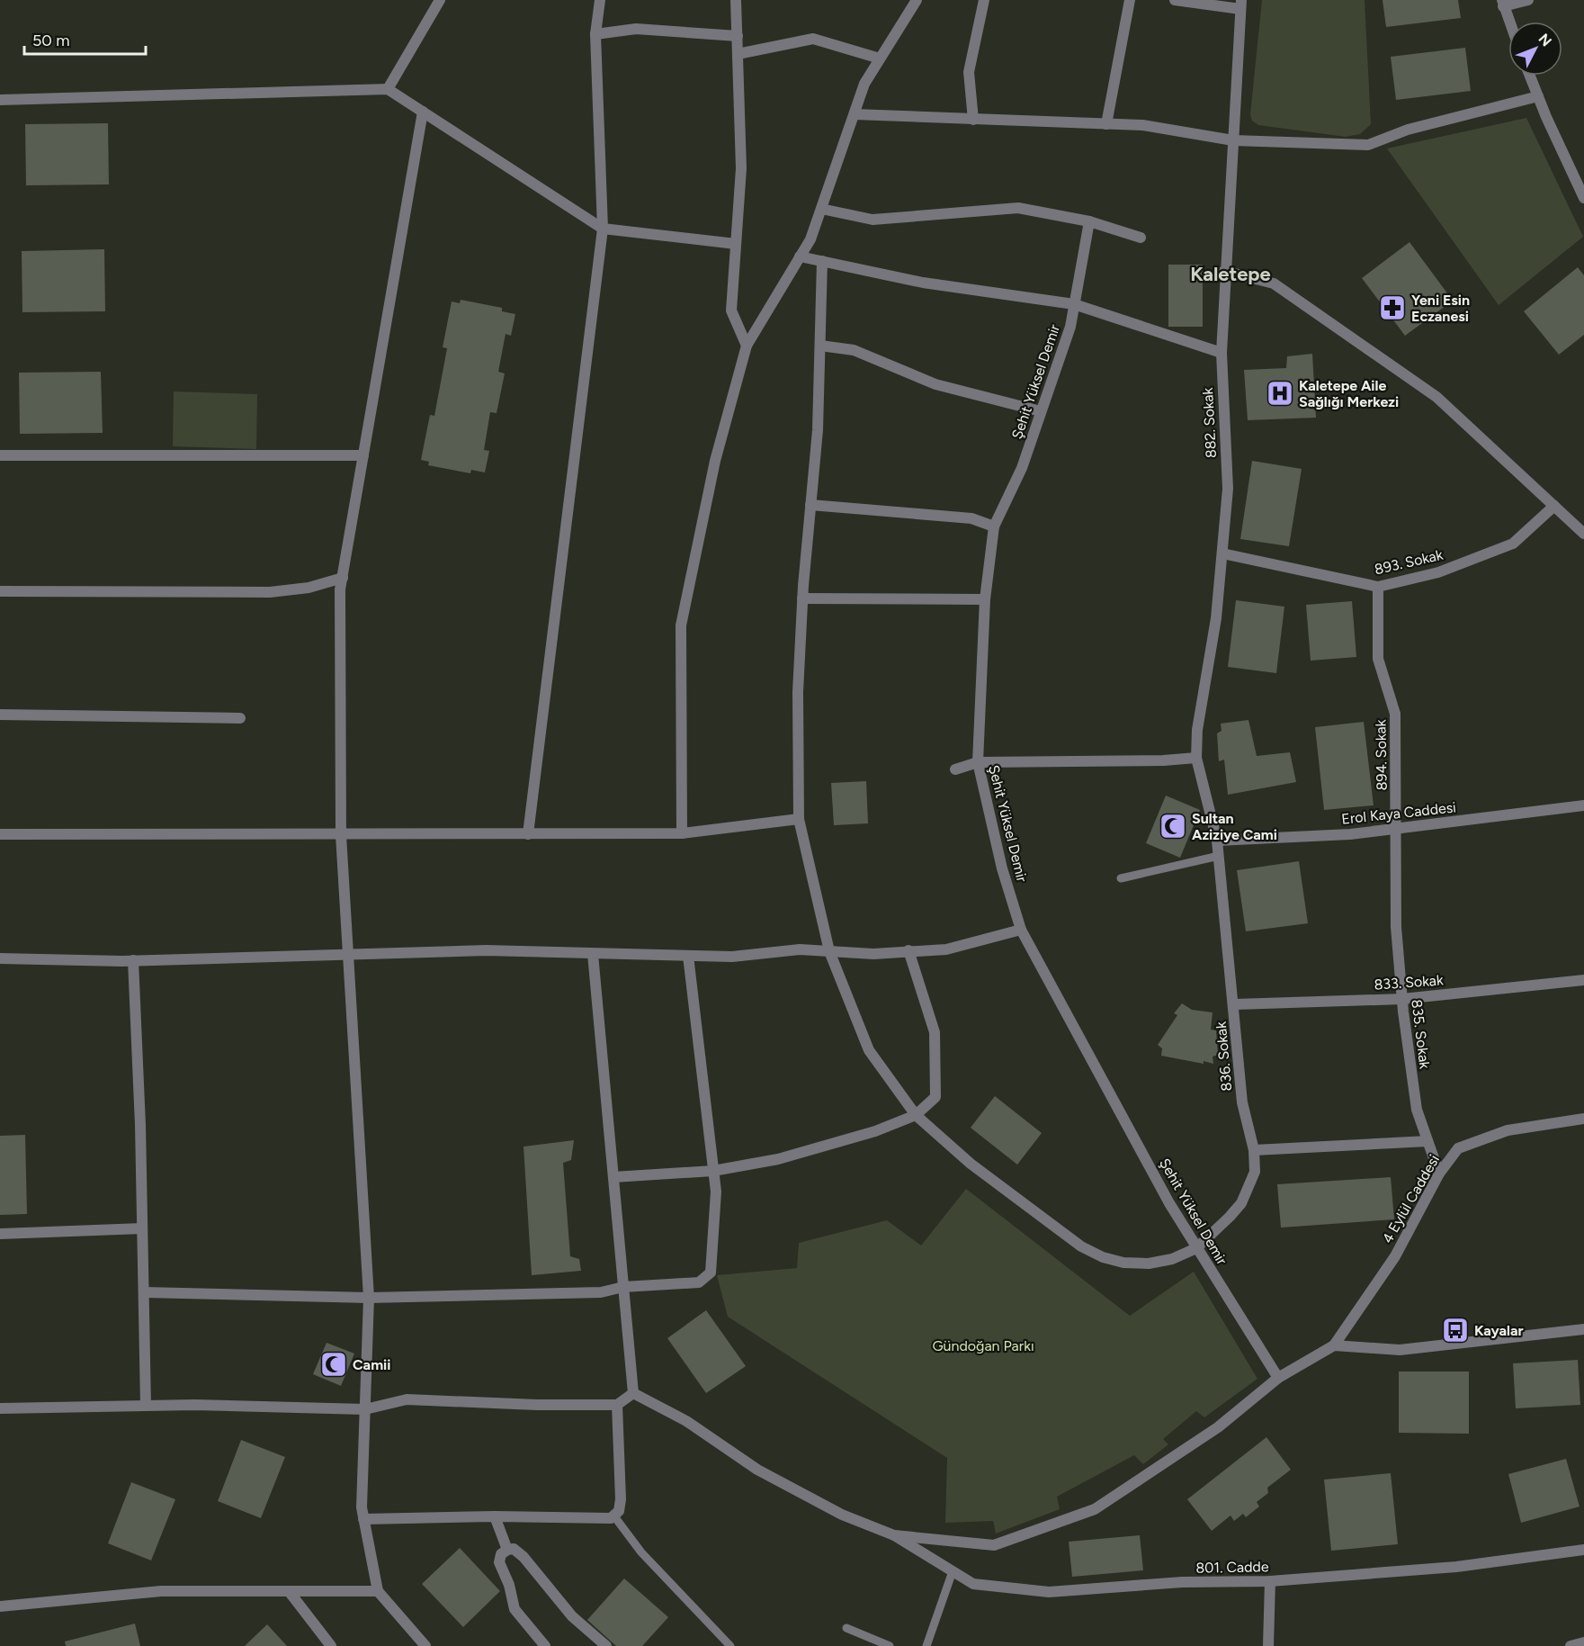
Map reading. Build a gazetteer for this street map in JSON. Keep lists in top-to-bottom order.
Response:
{
  "streets": {
    "street": [
      "Şehit Yüksel Demir",
      "882. Sokak",
      "893. Sokak",
      "894. Sokak",
      "Erol Kaya Caddesi",
      "833. Sokak",
      "835. Sokak",
      "836. Sokak",
      "4 Eylül Caddesi",
      "801. Cadde"
    ]
  },
  "crossings": [
    ["Şehit Yüksel Demir", "836. Sokak"],
    ["882. Sokak", "893. Sokak"],
    ["882. Sokak", "Erol Kaya Caddesi"],
    ["882. Sokak", "836. Sokak"],
    ["893. Sokak", "894. Sokak"],
    ["894. Sokak", "Erol Kaya Caddesi"],
    ["894. Sokak", "835. Sokak"],
    ["Erol Kaya Caddesi", "835. Sokak"],
    ["Erol Kaya Caddesi", "836. Sokak"],
    ["833. Sokak", "835. Sokak"],
    ["833. Sokak", "836. Sokak"],
    ["835. Sokak", "4 Eylül Caddesi"]
  ],
  "districts": ["Kaletepe"],
  "parks": ["Gündoğan Parkı"],
  "places": {
    "pharmacy": ["Yeni Esin Eczanesi"],
    "hospital": ["Kaletepe Aile Sağlığı Merkezi"],
    "mosque": ["Sultan Aziziye Cami", "Camii"],
    "bus stop": ["Kayalar"]
  },
  "scale_bar": "50 m",
  "north": "top right"
}
